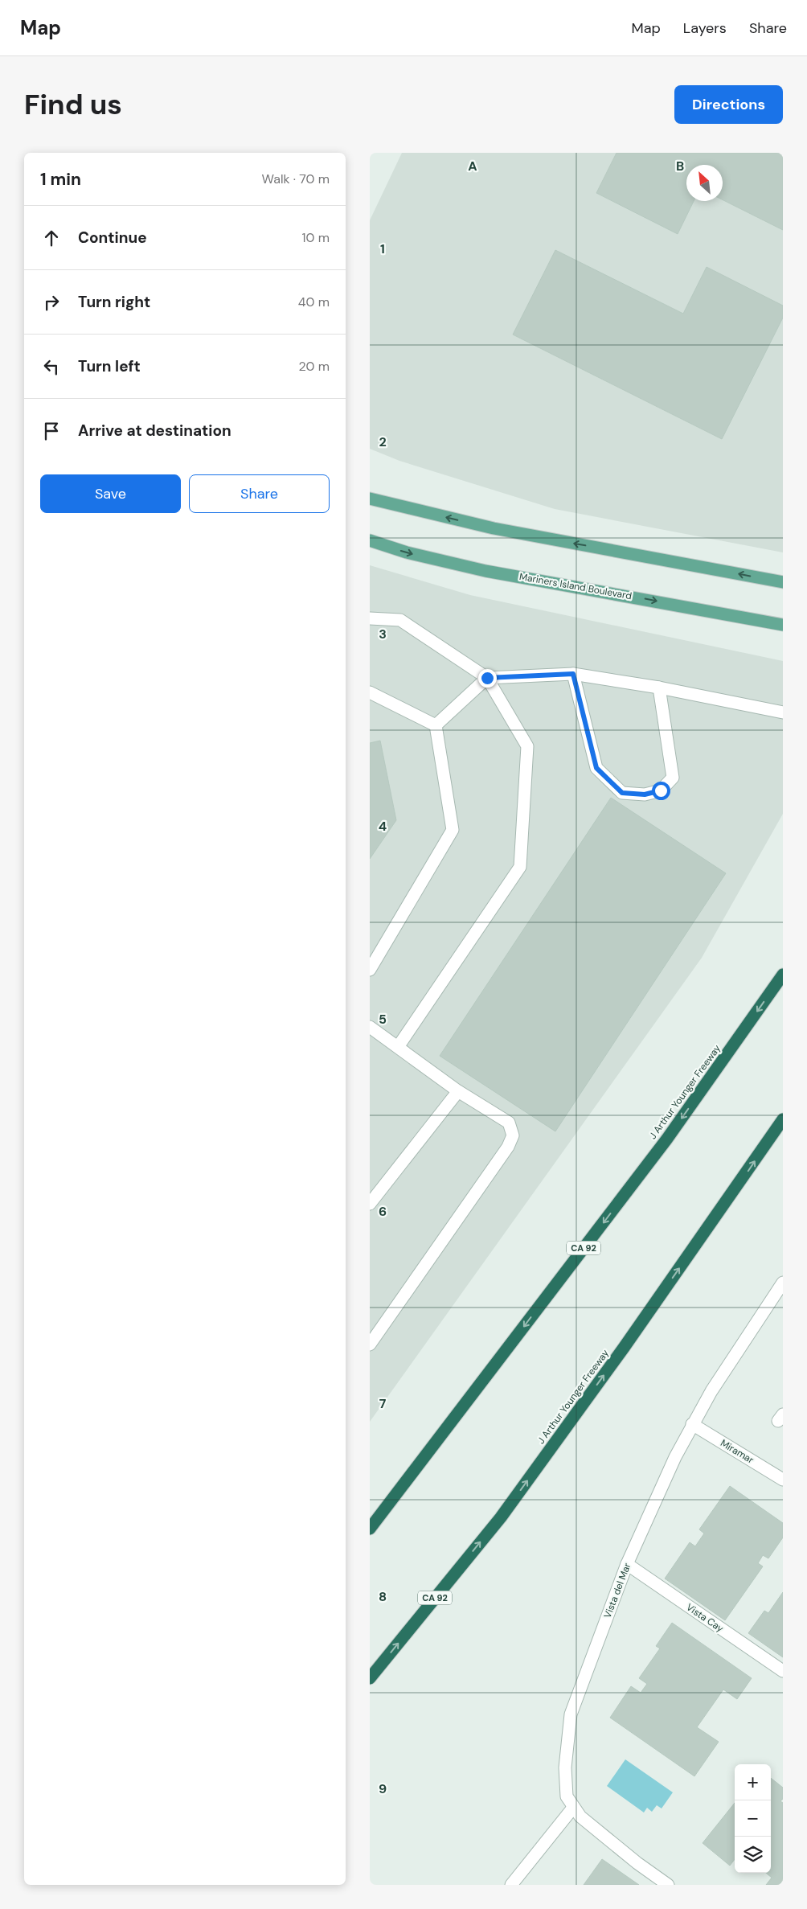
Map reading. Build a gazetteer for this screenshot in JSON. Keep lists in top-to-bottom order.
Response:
{
  "streets": {
    "highway": ["J Arthur Younger Freeway", "CA 92"],
    "main road": ["Mariners Island Boulevard"],
    "street": ["Miramar", "Vista del Mar", "Vista Cay"]
  },
  "crossings": [
    ["Miramar", "Vista del Mar"],
    ["Vista del Mar", "Vista Cay"]
  ],
  "north": "top left",
  "page": {
    "header": "Map",
    "nav": ["Map", "Layers", "Share"],
    "buttons": [
      "Directions",
      ["Save", "Share"]
    ],
    "title": "Find us",
    "heading": ["1 min", "Walk · 70 m"],
    "list": [
      ["Continue", "10 m"],
      ["Turn right", "40 m"],
      ["Turn left", "20 m"],
      "Arrive at destination"
    ],
    "map_buttons": ["+", "−"]
  },
  "grid": {
    "columns": ["A", "B"],
    "rows": [
      "1",
      "2",
      "3",
      "4",
      "5",
      "6",
      "7",
      "8",
      "9"
    ]
  }
}
